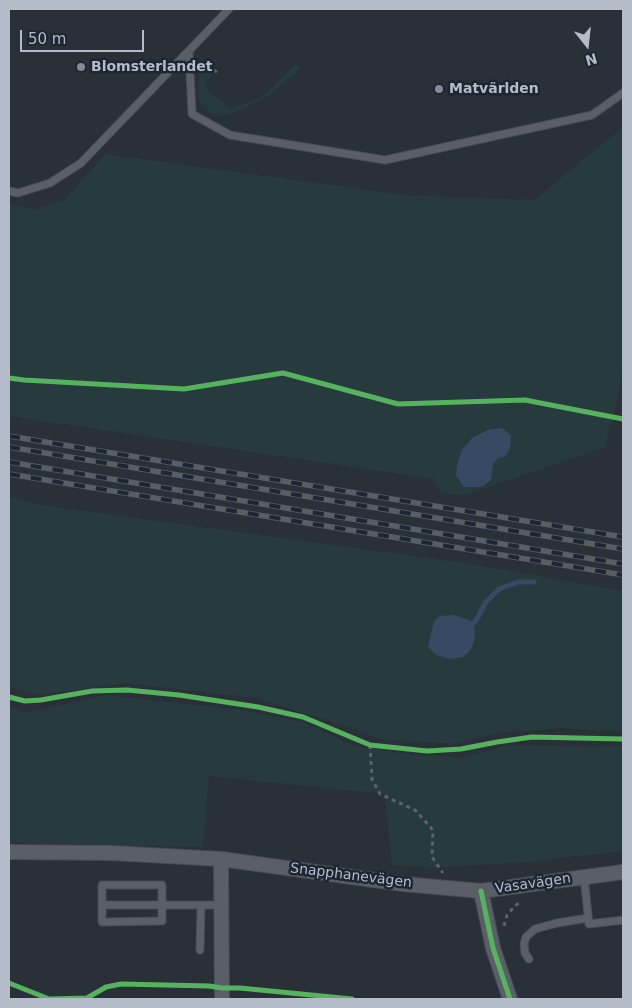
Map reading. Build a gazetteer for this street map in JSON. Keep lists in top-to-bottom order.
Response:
{
  "streets": {
    "street": ["Snapphanevägen", "Vasavägen"]
  },
  "crossings": [
    ["Snapphanevägen", "Vasavägen"]
  ],
  "places": ["Blomsterlandet", "Matvärlden"],
  "scale_bar": "50 m",
  "north": "bottom"
}
